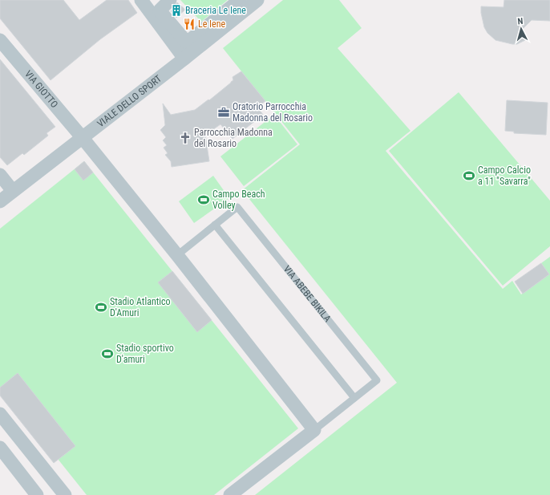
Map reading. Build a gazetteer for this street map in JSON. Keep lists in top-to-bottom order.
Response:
{
  "streets": {
    "street": ["VIA GIOTTO", "VIALE DELLO SPORT", "VIA ABEBE BIKILA"]
  },
  "crossings": [
    ["VIA GIOTTO", "VIALE DELLO SPORT"]
  ],
  "places": {
    "building": ["Braceria Le Iene"],
    "restaurant": ["Le Iene"],
    "office": ["Oratorio Parrocchia Madonna del Rosario"],
    "church": ["Parrocchia Madonna del Rosario"],
    "sports": [
      "Campo Calcio a 11 \"Savarra\"",
      "Campo Beach Volley",
      "Stadio Atlantico D'Amuri",
      "Stadio sportivo D'amuri"
    ]
  },
  "north": "top"
}
